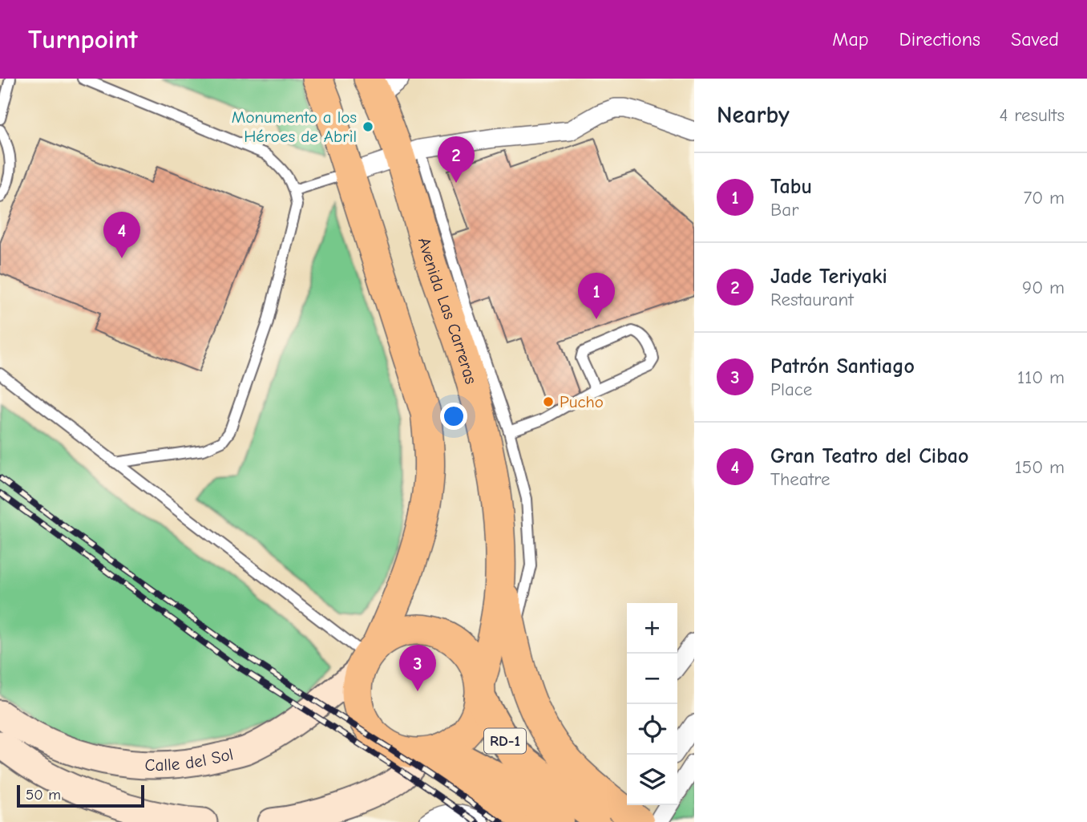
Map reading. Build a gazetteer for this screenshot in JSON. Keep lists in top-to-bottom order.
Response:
{
  "streets": {
    "highway": ["RD-1"],
    "main road": ["Avenida Las Carreras", "Calle del Sol"]
  },
  "crossings": [
    ["Avenida Las Carreras", "RD-1"],
    ["Avenida Las Carreras", "Calle del Sol"],
    ["RD-1", "Calle del Sol"]
  ],
  "places": ["Monumento a los Héroes de Abril", "Pucho"],
  "scale_bar": "50 m",
  "page": {
    "header": "Turnpoint",
    "nav": ["Map", "Directions", "Saved"],
    "heading": ["Nearby", "4 results"],
    "pins": [
      "2",
      "4",
      "1",
      "3"
    ],
    "list": [
      {
        "mark": "1",
        "name": "Tabu",
        "note": "Bar",
        "value": "70 m"
      },
      {
        "mark": "2",
        "name": "Jade Teriyaki",
        "note": "Restaurant",
        "value": "90 m"
      },
      {
        "mark": "3",
        "name": "Patrón Santiago",
        "note": "Place",
        "value": "110 m"
      },
      {
        "mark": "4",
        "name": "Gran Teatro del Cibao",
        "note": "Theatre",
        "value": "150 m"
      }
    ],
    "map_buttons": ["+", "−"],
    "scale": "50 m"
  }
}
